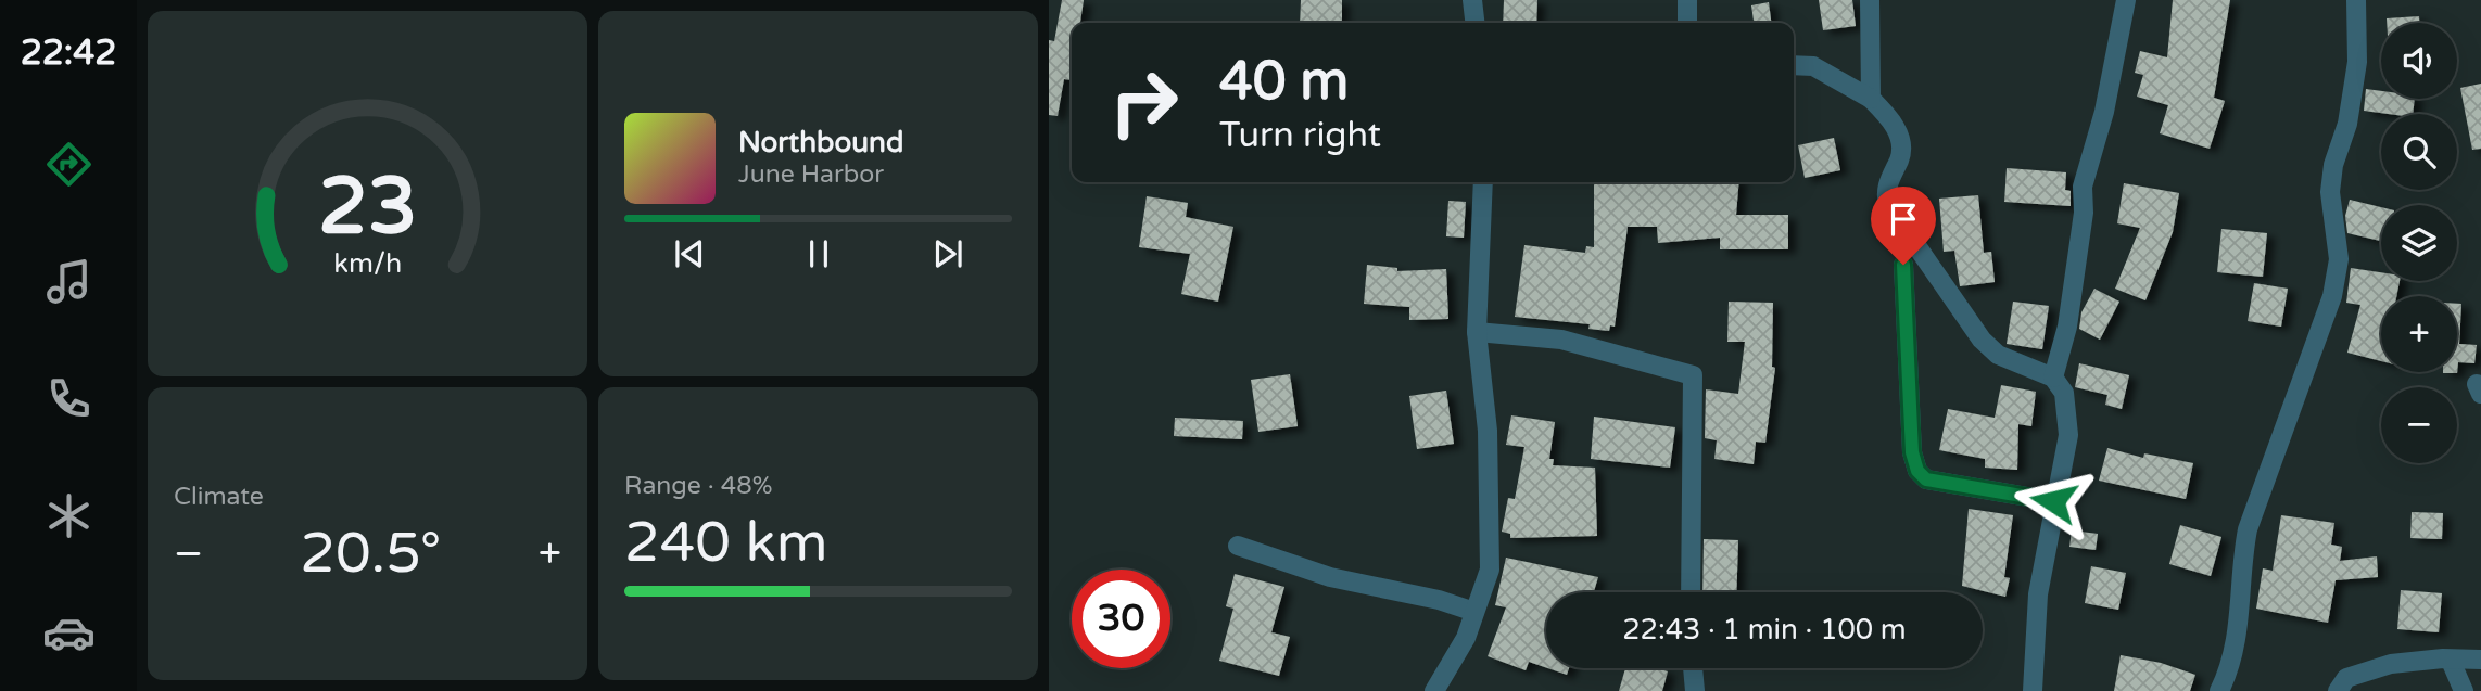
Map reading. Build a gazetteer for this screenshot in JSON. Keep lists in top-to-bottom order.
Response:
{
  "page": {
    "tabs": "22:42",
    "map_buttons": ["+", "−"],
    "turn": ["40 m", "Turn right"],
    "song": ["Northbound", "June Harbor"],
    "tile": [
      "Climate",
      ["Range · 48%", "240 km"]
    ],
    "heat": ["−", "20.5°", "+"],
    "limit": "30",
    "trip": "22:43 · 1 min · 100 m",
    "gauge": ["23", "km/h"]
  }
}
